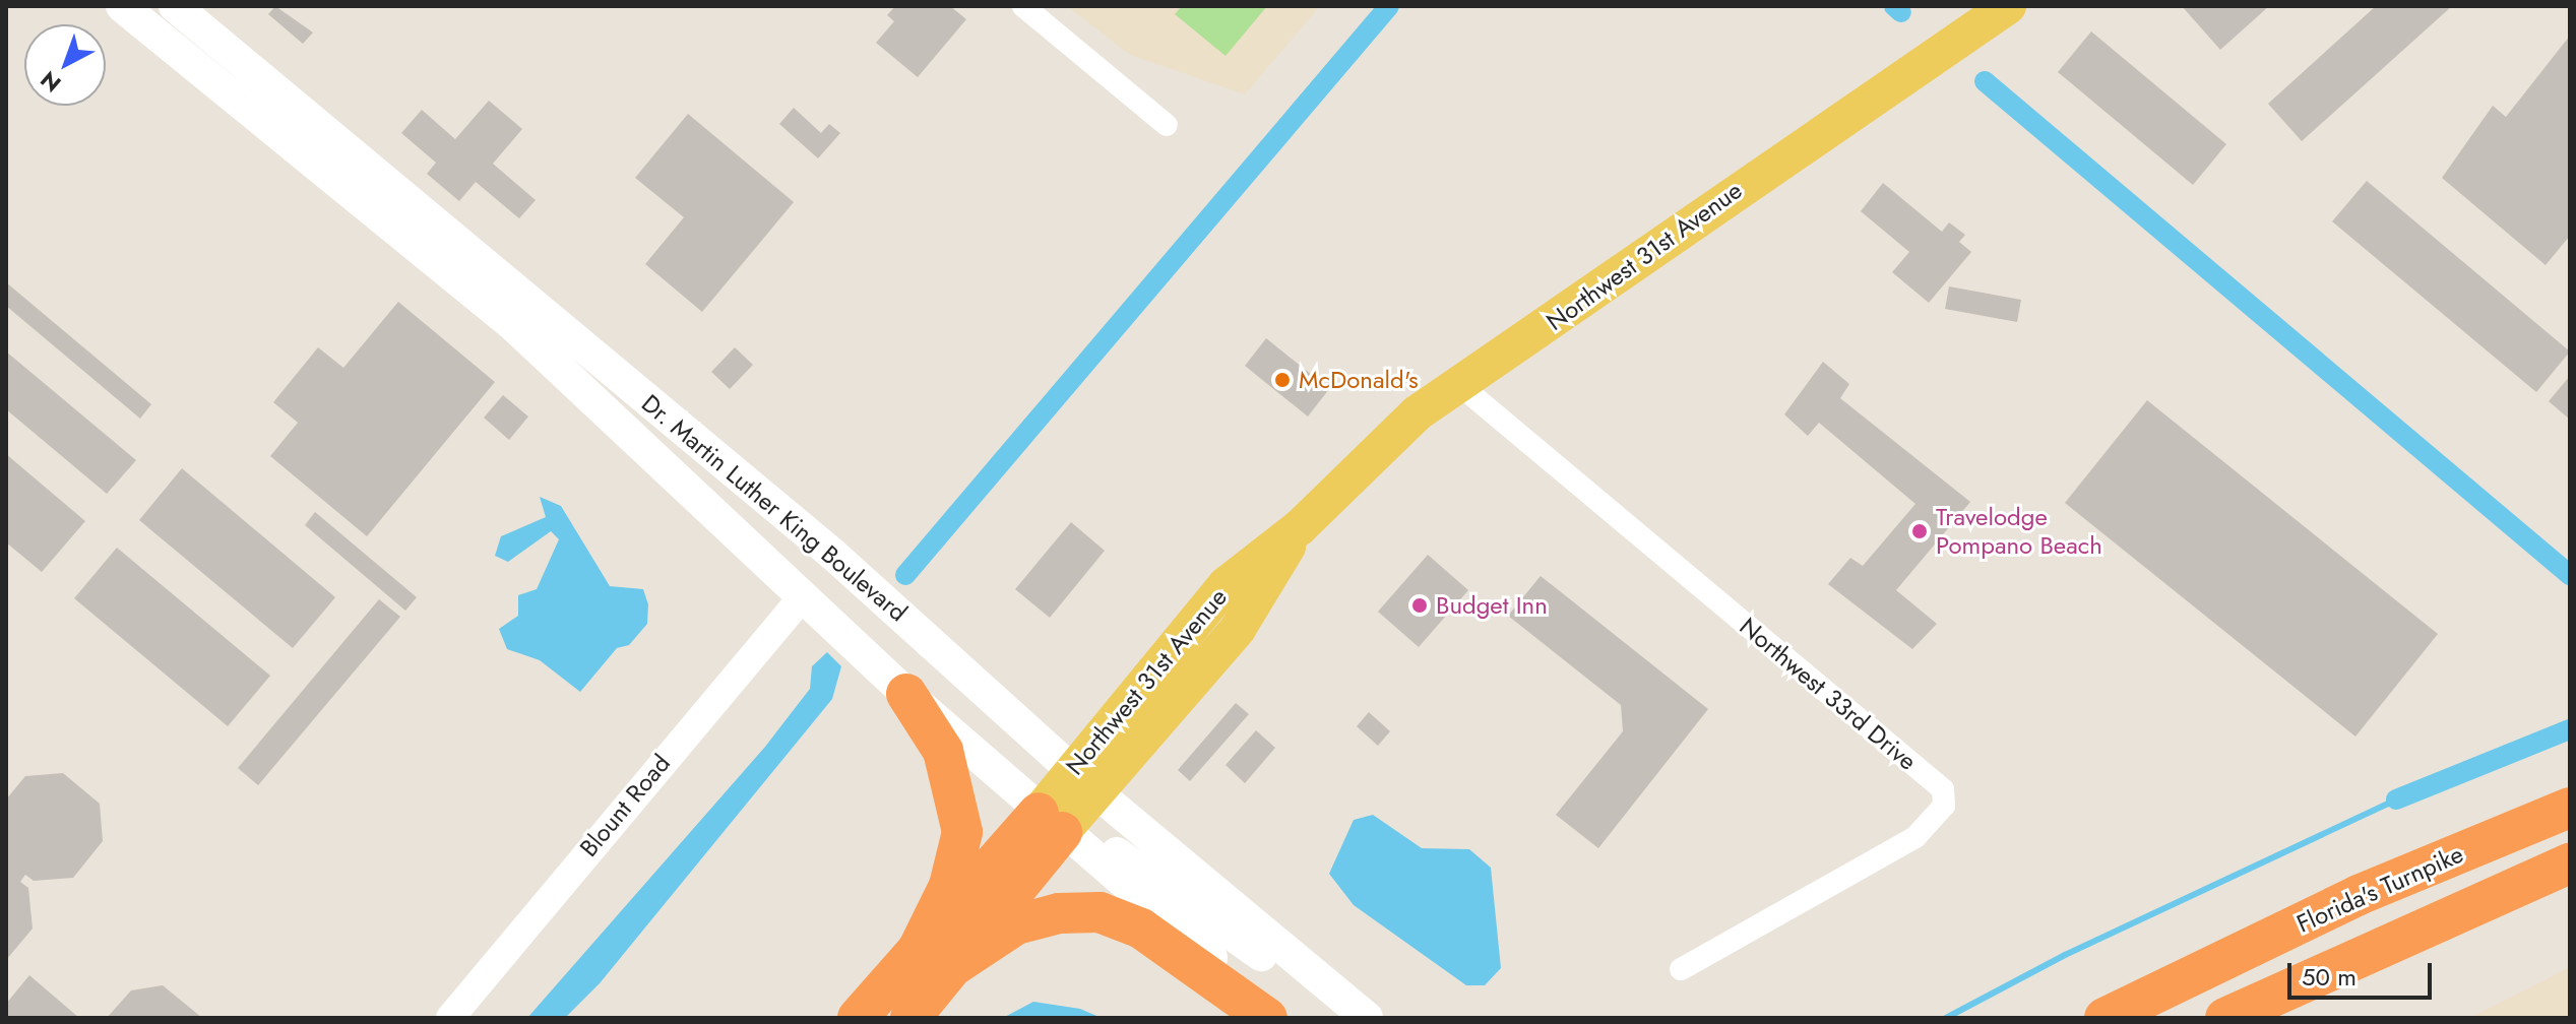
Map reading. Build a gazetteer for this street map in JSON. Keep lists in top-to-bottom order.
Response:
{
  "streets": {
    "highway": ["Florida's Turnpike"],
    "main road": ["Northwest 31st Avenue", "Dr. Martin Luther King Boulevard"],
    "street": ["Northwest 33rd Drive", "Blount Road"]
  },
  "crossings": [
    ["Northwest 31st Avenue", "Dr. Martin Luther King Boulevard"],
    ["Northwest 31st Avenue", "Northwest 33rd Drive"],
    ["Dr. Martin Luther King Boulevard", "Blount Road"]
  ],
  "places": ["McDonald's", "Travelodge Pompano Beach", "Budget Inn"],
  "scale_bar": "50 m",
  "north": "bottom left"
}
